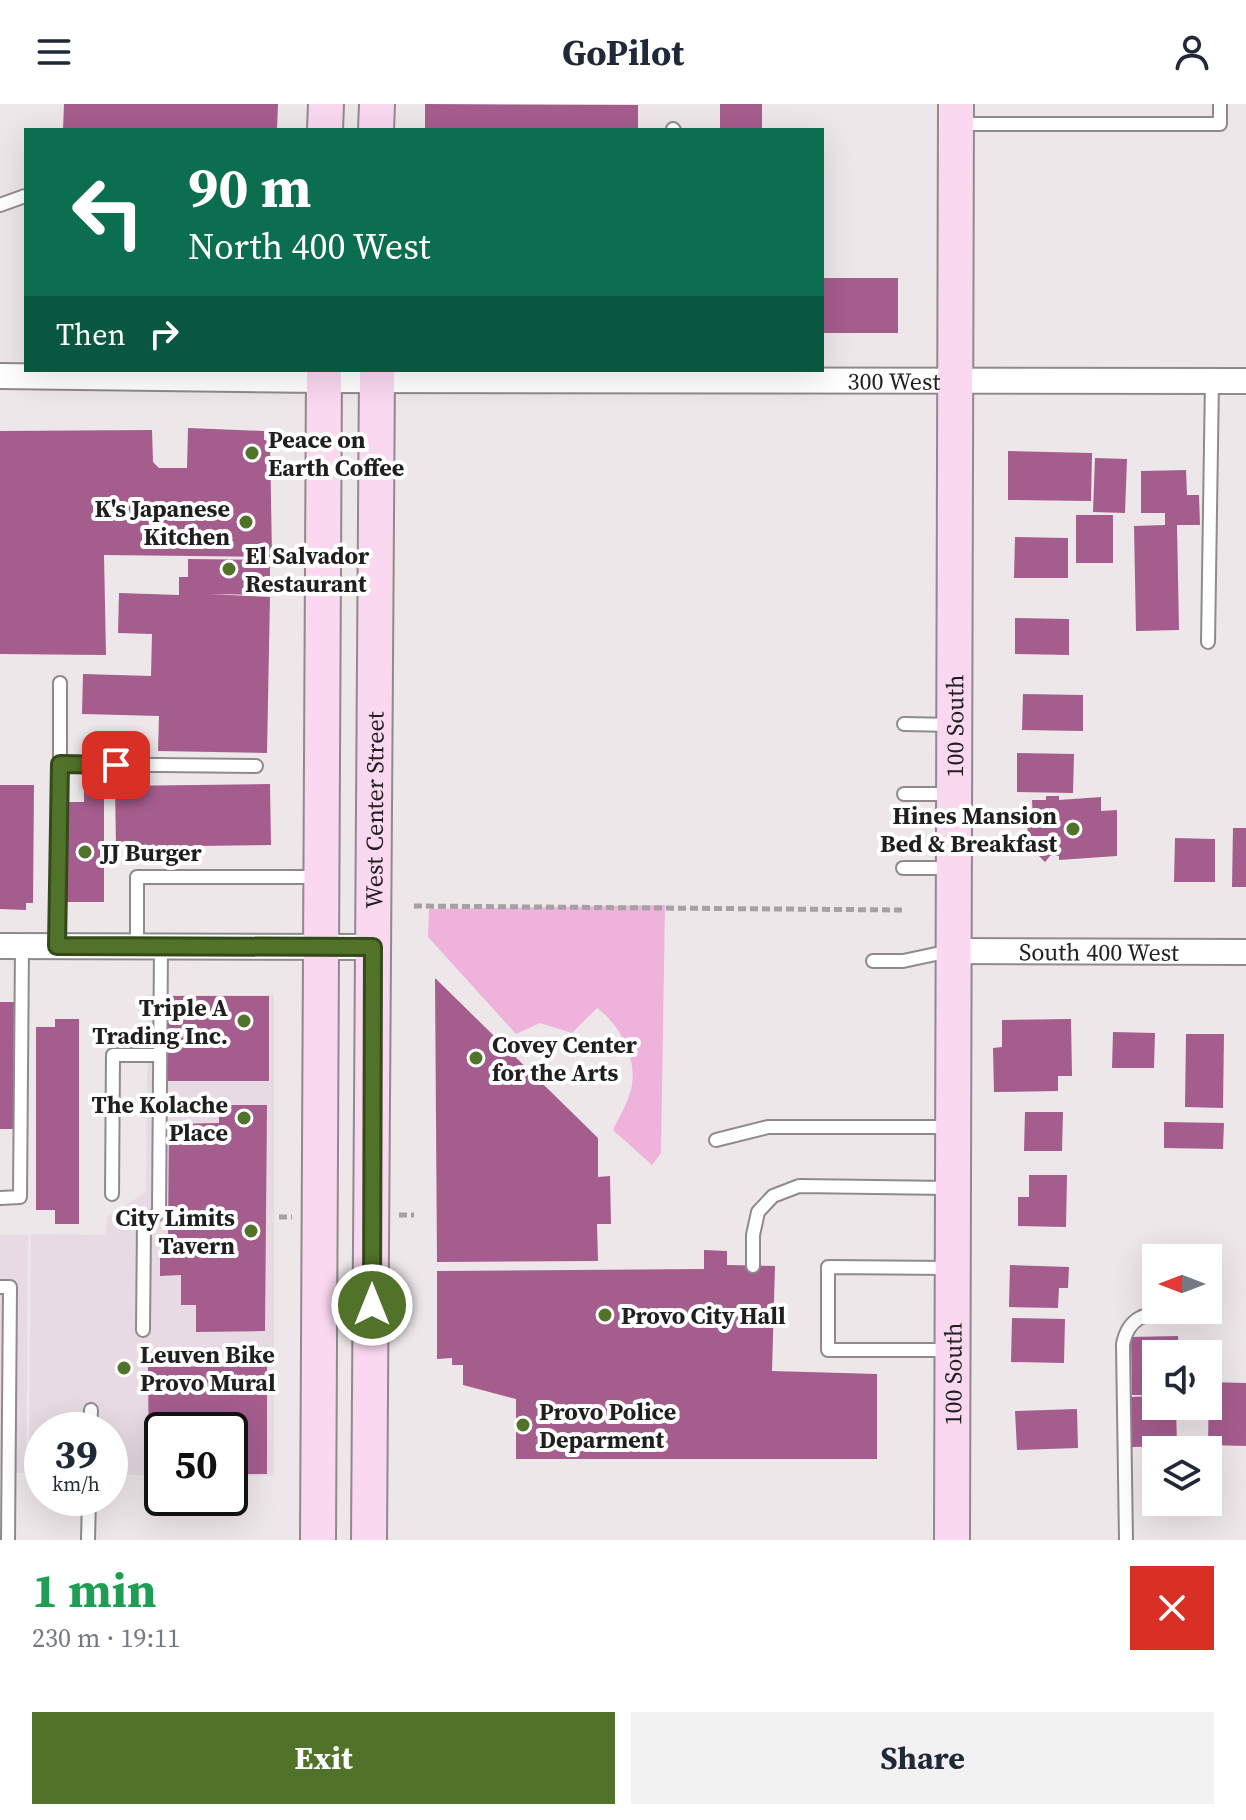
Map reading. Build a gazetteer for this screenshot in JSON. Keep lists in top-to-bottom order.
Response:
{
  "streets": {
    "main road": ["100 South", "West Center Street"],
    "street": ["300 West", "South 400 West"]
  },
  "crossings": [
    ["300 West", "100 South"],
    ["300 West", "West Center Street"],
    ["100 South", "South 400 West"]
  ],
  "places": [
    "Peace on Earth Coffee",
    "K's Japanese Kitchen",
    "El Salvador Restaurant",
    "Hines Mansion Bed & Breakfast",
    "JJ Burger",
    "Triple A Trading Inc.",
    "Covey Center for the Arts",
    "The Kolache Place",
    "City Limits Tavern",
    "Provo City Hall",
    "Leuven Bike Provo Mural",
    "Provo Police Deparment"
  ],
  "north": "left",
  "page": {
    "header": "GoPilot",
    "turn": ["90 m", "North 400 West"],
    "then": "Then",
    "speed": "39 km/h",
    "limit": "50",
    "heading": ["1 min", "230 m · 19:11"],
    "buttons": ["Exit", "Share"]
  }
}
